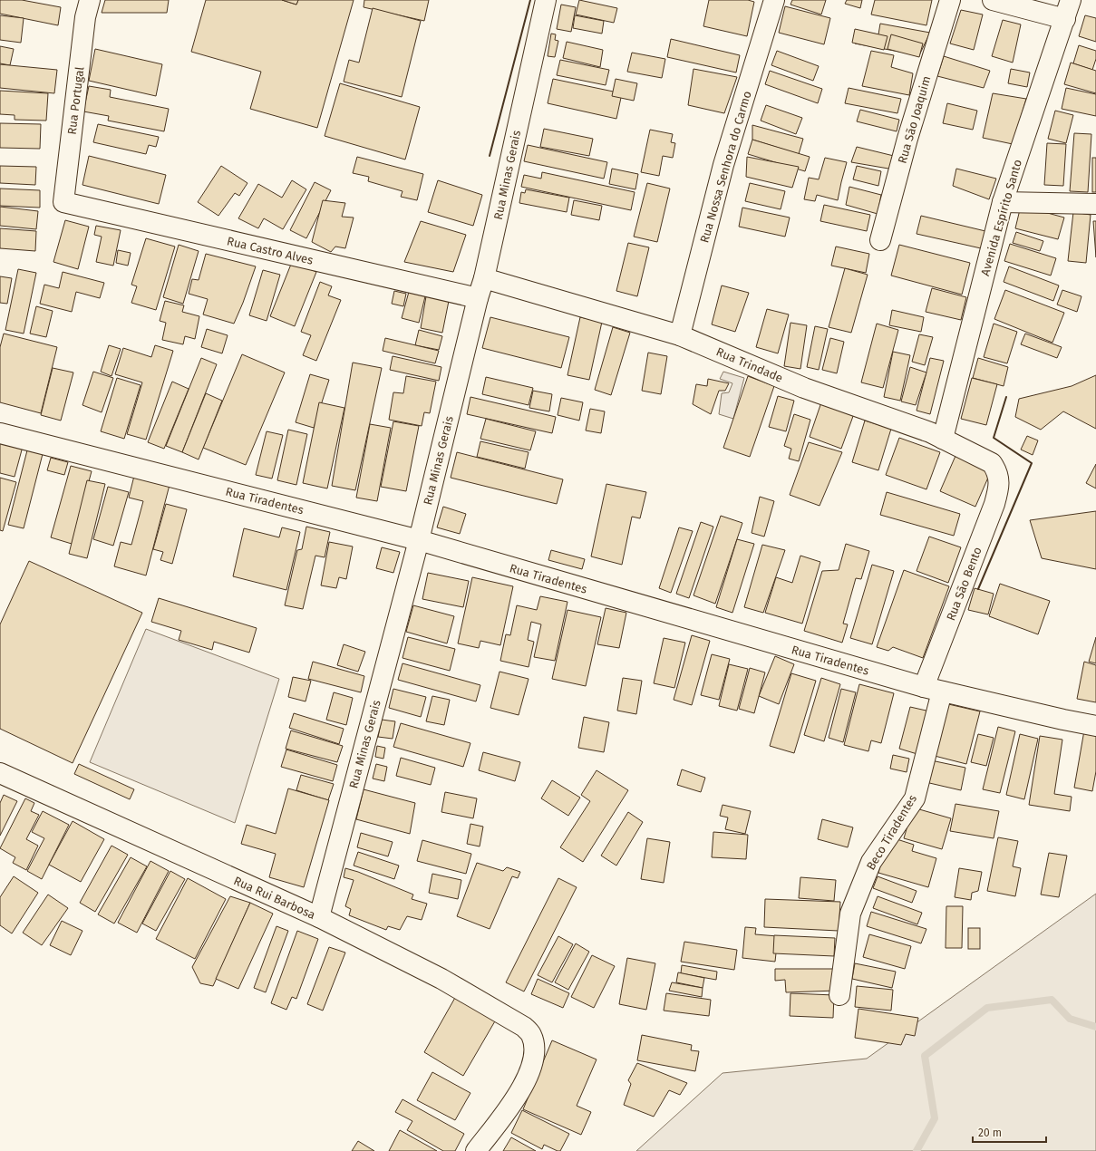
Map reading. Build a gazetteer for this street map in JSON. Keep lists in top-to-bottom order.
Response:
{
  "streets": {
    "street": [
      "Rua Portugal",
      "Rua São Joaquim",
      "Rua Nossa Senhora do Carmo",
      "Rua Minas Gerais",
      "Avenida Espírito Santo",
      "Rua Castro Alves",
      "Rua Trindade",
      "Rua Tiradentes",
      "Rua São Bento",
      "Beco Tiradentes",
      "Rua Rui Barbosa"
    ]
  },
  "crossings": [
    ["Rua Portugal", "Rua Castro Alves"],
    ["Rua Nossa Senhora do Carmo", "Rua Trindade"],
    ["Rua Minas Gerais", "Rua Castro Alves"],
    ["Rua Minas Gerais", "Rua Trindade"],
    ["Rua Minas Gerais", "Rua Tiradentes"],
    ["Rua Minas Gerais", "Rua Rui Barbosa"],
    ["Avenida Espírito Santo", "Rua Trindade"],
    ["Rua Trindade", "Rua São Bento"],
    ["Rua Tiradentes", "Rua São Bento"],
    ["Rua Tiradentes", "Beco Tiradentes"],
    ["Rua São Bento", "Beco Tiradentes"]
  ],
  "scale_bar": "20 m"
}
